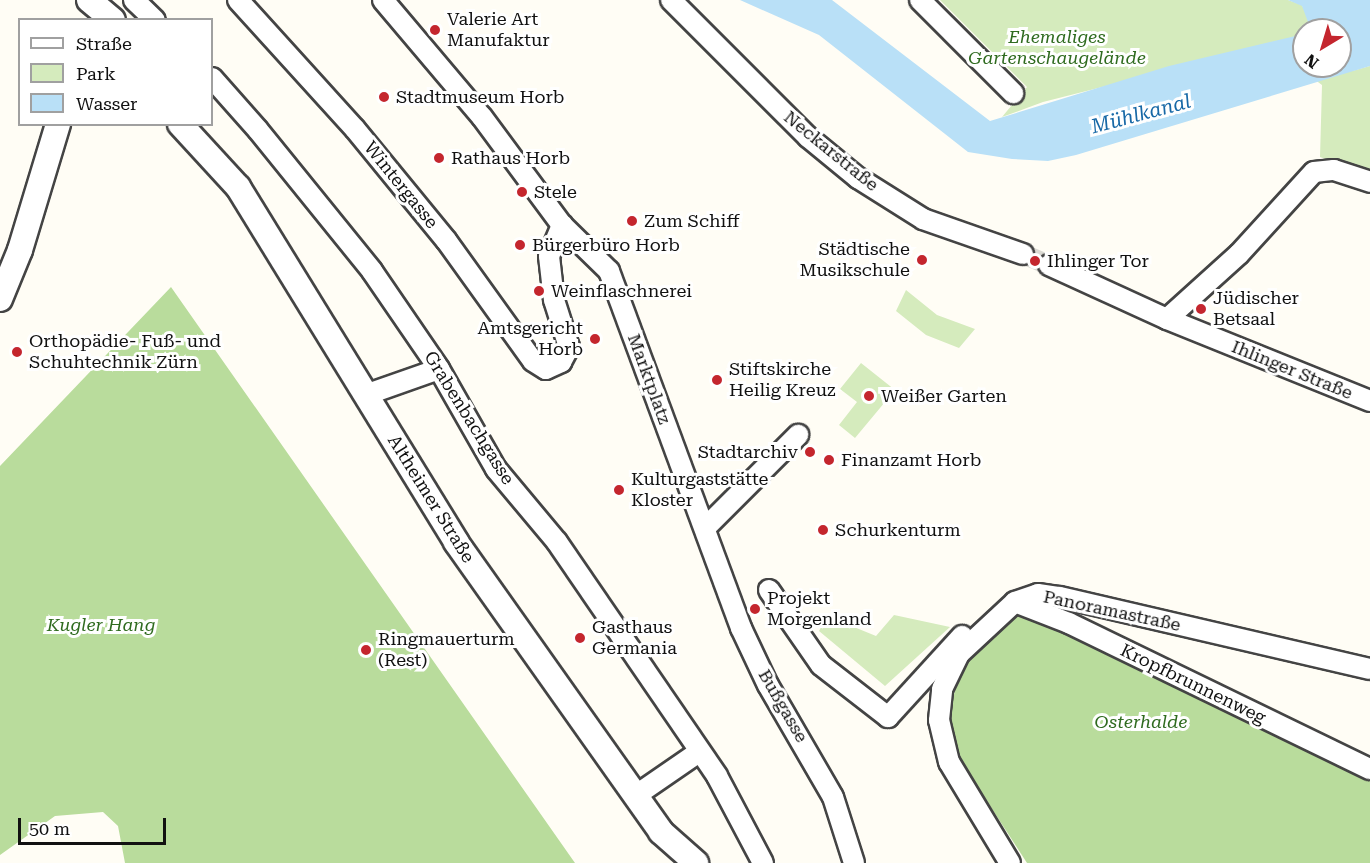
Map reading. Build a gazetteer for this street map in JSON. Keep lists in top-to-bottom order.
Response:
{
  "streets": {
    "street": [
      "Neckarstraße",
      "Wintergasse",
      "Ihlinger Straße",
      "Marktplatz",
      "Grabenbachgasse",
      "Altheimer Straße",
      "Panoramastraße",
      "Kropfbrunnenweg",
      "Bußgasse"
    ]
  },
  "crossings": [
    ["Wintergasse", "Marktplatz"],
    ["Marktplatz", "Bußgasse"],
    ["Panoramastraße", "Kropfbrunnenweg"]
  ],
  "water": ["Mühlkanal"],
  "parks": ["Ehemaliges Gartenschaugelände", "Kugler Hang", "Osterhalde"],
  "places": [
    "Valerie Art Manufaktur",
    "Stadtmuseum Horb",
    "Rathaus Horb",
    "Stele",
    "Zum Schiff",
    "Bürgerbüro Horb",
    "Städtische Musikschule",
    "Ihlinger Tor",
    "Weinflaschnerei",
    "Jüdischer Betsaal",
    "Amtsgericht Horb",
    "Orthopädie- Fuß- und Schuhtechnik Zürn",
    "Stiftskirche Heilig Kreuz",
    "Weißer Garten",
    "Stadtarchiv",
    "Finanzamt Horb",
    "Kulturgaststätte Kloster",
    "Schurkenturm",
    "Projekt Morgenland",
    "Gasthaus Germania",
    "Ringmauerturm (Rest)"
  ],
  "legend": ["Straße", "Park", "Wasser"],
  "scale_bar": "50 m",
  "north": "bottom left"
}
